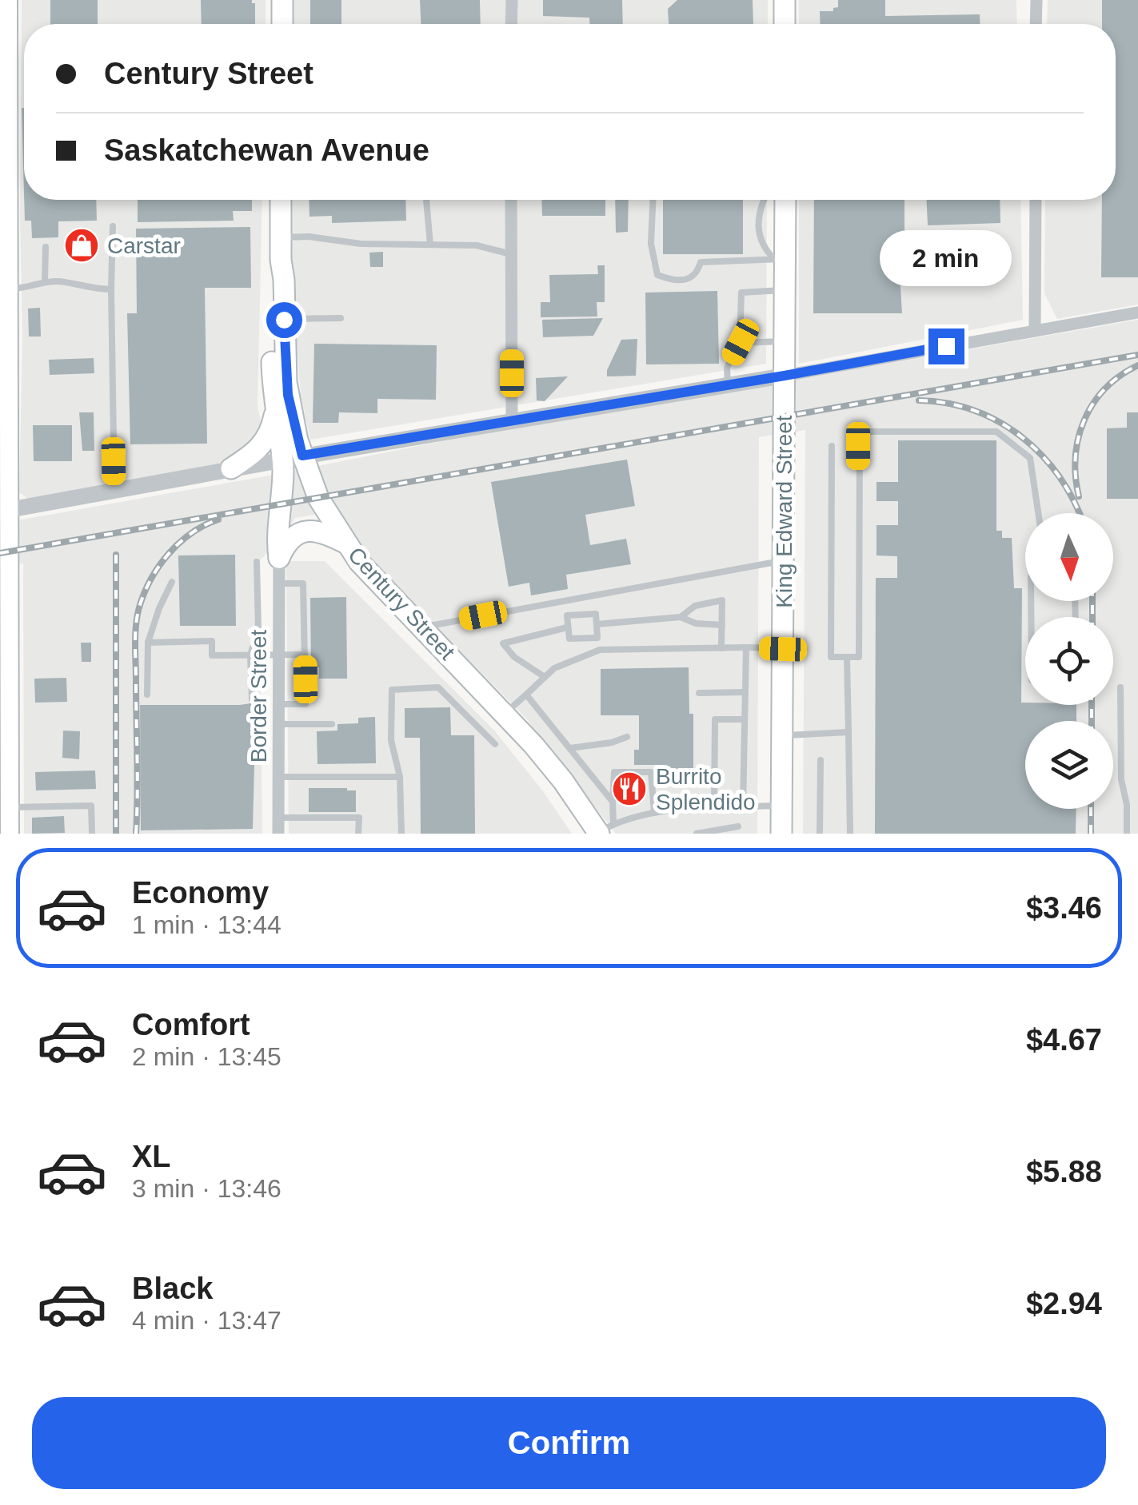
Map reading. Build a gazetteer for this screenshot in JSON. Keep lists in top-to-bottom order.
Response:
{
  "streets": {
    "main road": ["King Edward Street", "Century Street"],
    "street": ["Border Street"]
  },
  "places": {
    "shop": ["Carstar"],
    "restaurant": ["Burrito Splendido"]
  },
  "north": "bottom",
  "page": {
    "banner": ["Century Street", "Saskatchewan Avenue"],
    "bubble": "2 min",
    "list": [
      {
        "name": "Economy",
        "note": "1 min · 13:44",
        "value": "$3.46"
      },
      {
        "name": "Comfort",
        "note": "2 min · 13:45",
        "value": "$4.67"
      },
      {
        "name": "XL",
        "note": "3 min · 13:46",
        "value": "$5.88"
      },
      {
        "name": "Black",
        "note": "4 min · 13:47",
        "value": "$2.94"
      }
    ],
    "buttons": "Confirm"
  }
}
